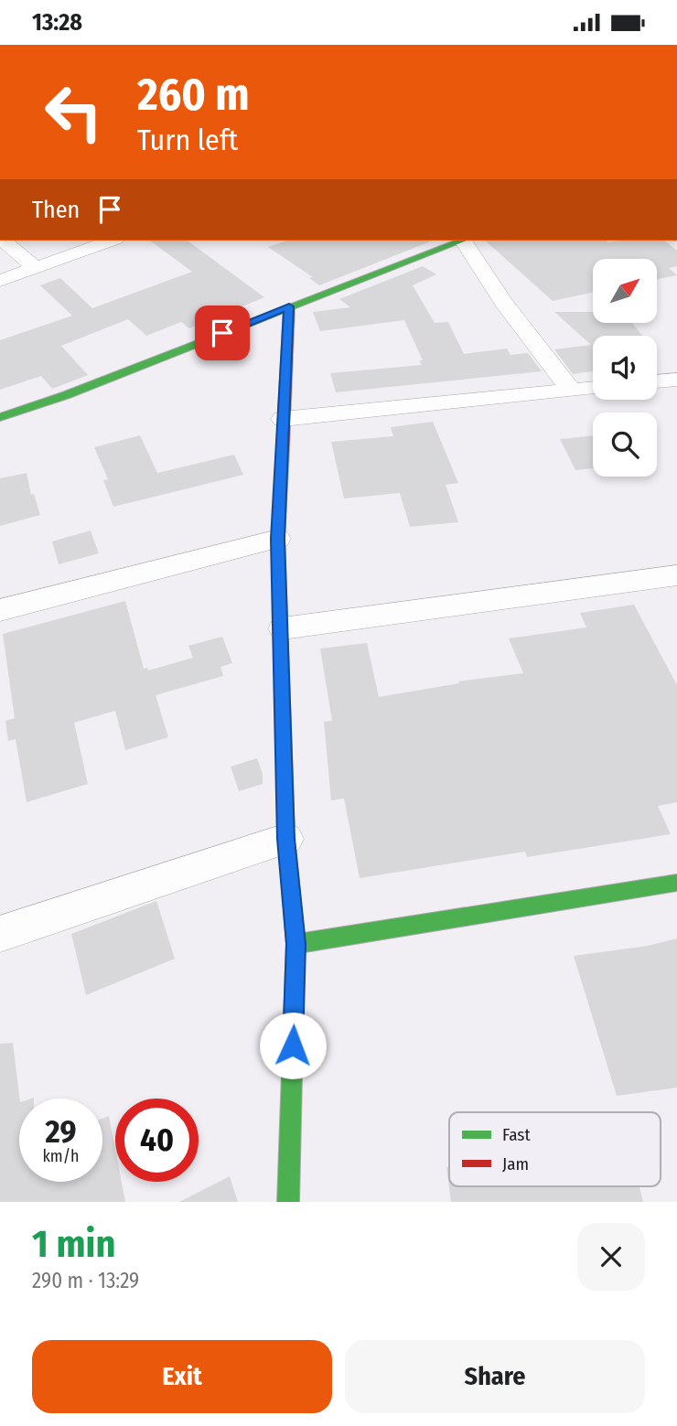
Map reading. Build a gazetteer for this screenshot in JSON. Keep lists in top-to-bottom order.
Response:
{
  "legend": ["Fast", "Jam"],
  "north": "top right",
  "page": {
    "status": "13:28",
    "turn": ["260 m", "Turn left"],
    "then": "Then",
    "speed": "29 km/h",
    "limit": "40",
    "heading": ["1 min", "290 m · 13:29"],
    "buttons": ["Exit", "Share"]
  }
}
